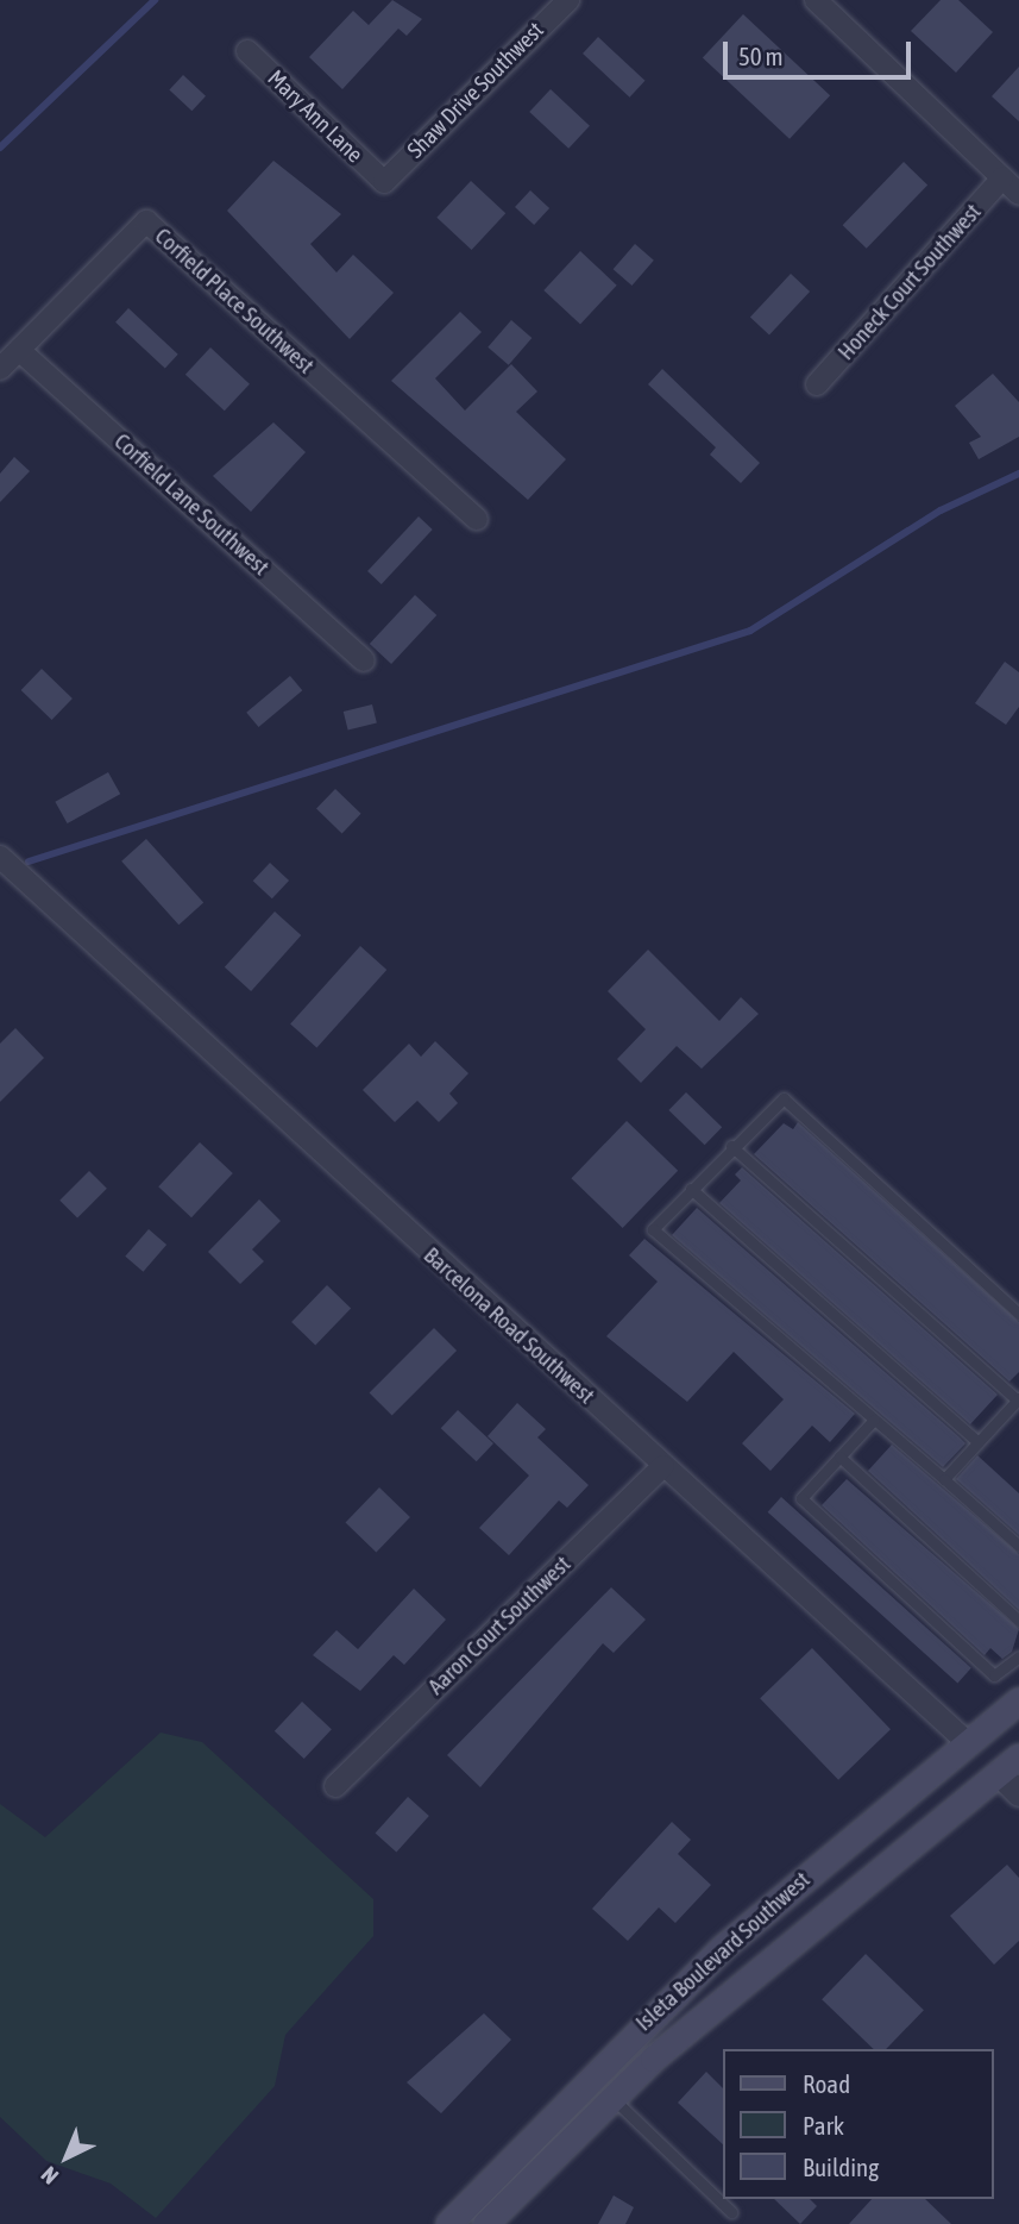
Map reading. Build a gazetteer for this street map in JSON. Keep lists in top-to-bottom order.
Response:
{
  "streets": {
    "main road": ["Barcelona Road Southwest", "Isleta Boulevard Southwest"],
    "street": [
      "Shaw Drive Southwest",
      "Mary Ann Lane",
      "Honeck Court Southwest",
      "Corfield Place Southwest",
      "Corfield Lane Southwest",
      "Aaron Court Southwest"
    ]
  },
  "crossings": [
    ["Shaw Drive Southwest", "Mary Ann Lane"],
    ["Corfield Place Southwest", "Corfield Lane Southwest"],
    ["Barcelona Road Southwest", "Aaron Court Southwest"],
    ["Barcelona Road Southwest", "Isleta Boulevard Southwest"]
  ],
  "legend": ["Road", "Park", "Building"],
  "scale_bar": "50 m",
  "north": "bottom left"
}
